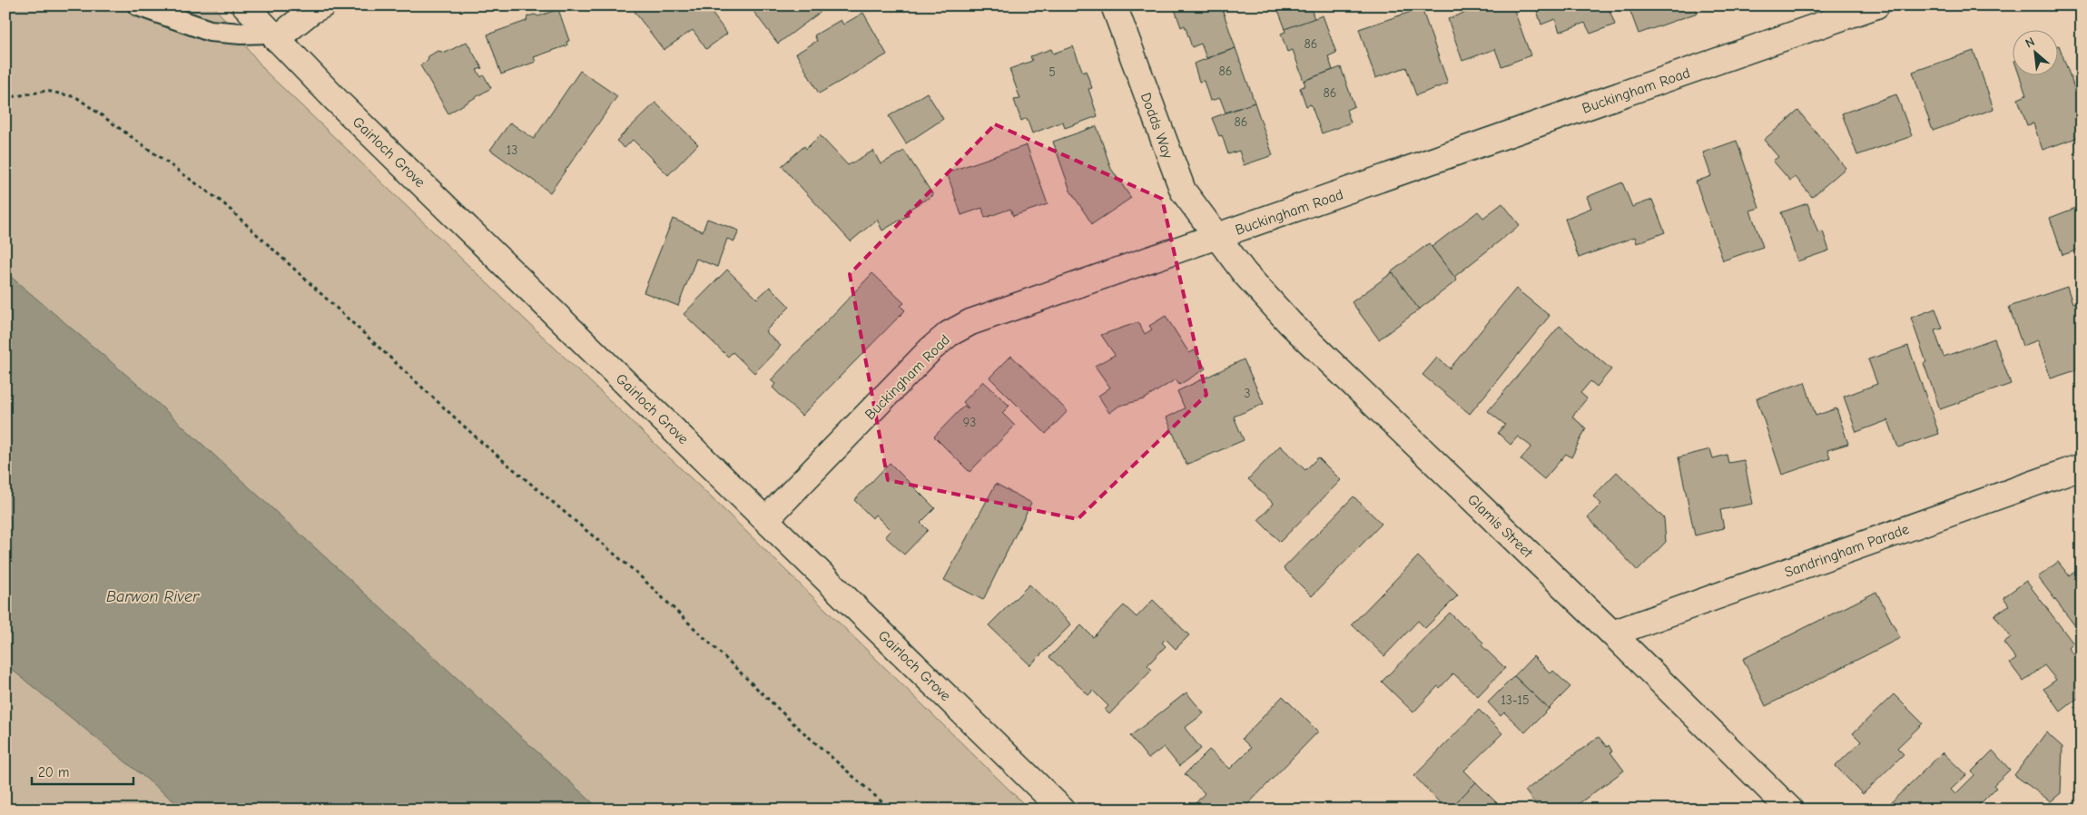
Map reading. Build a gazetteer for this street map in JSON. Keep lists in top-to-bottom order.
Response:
{
  "streets": {
    "street": [
      "Buckingham Road",
      "Dodds Way",
      "Gairloch Grove",
      "Glamis Street",
      "Sandringham Parade"
    ]
  },
  "crossings": [
    ["Buckingham Road", "Dodds Way"],
    ["Buckingham Road", "Gairloch Grove"],
    ["Buckingham Road", "Glamis Street"],
    ["Dodds Way", "Glamis Street"],
    ["Glamis Street", "Sandringham Parade"]
  ],
  "water": ["Barwon River"],
  "house_numbers": [
    "86",
    "86",
    "5",
    "86",
    "86",
    "13",
    "3",
    "93",
    "13-15"
  ],
  "scale_bar": "20 m",
  "north": "top left"
}
